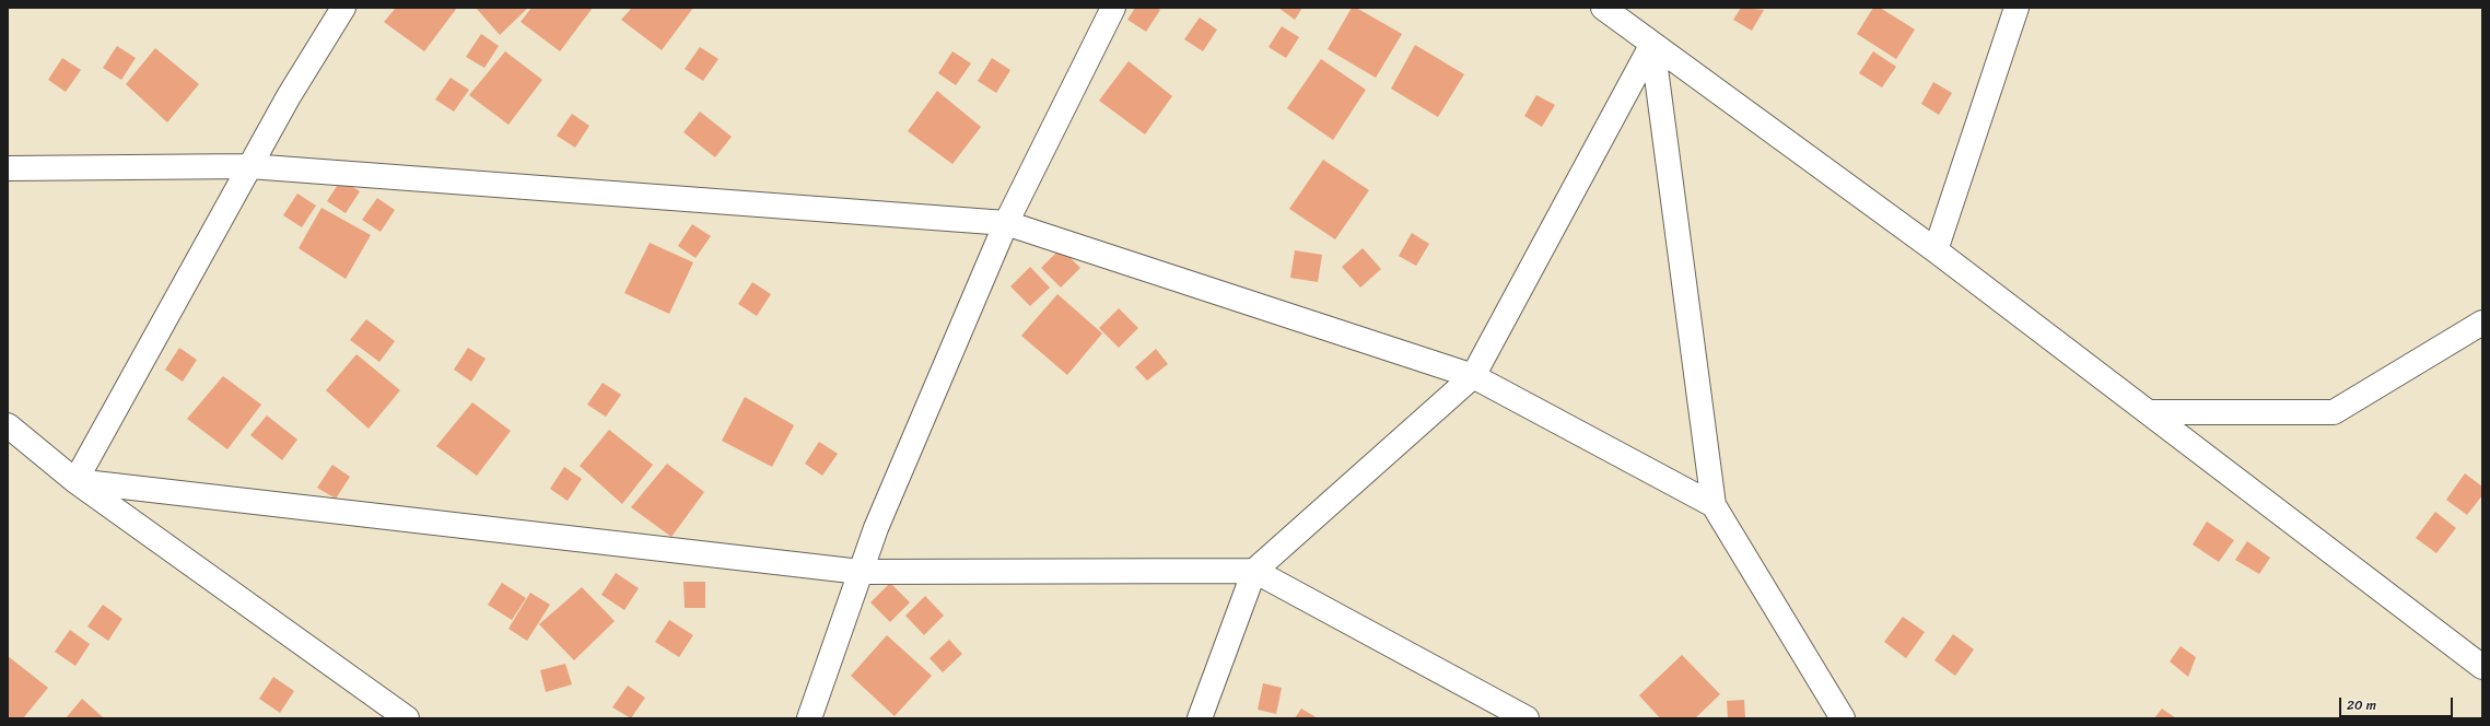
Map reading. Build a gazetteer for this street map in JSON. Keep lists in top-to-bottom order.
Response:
{
  "scale_bar": "20 m"
}
